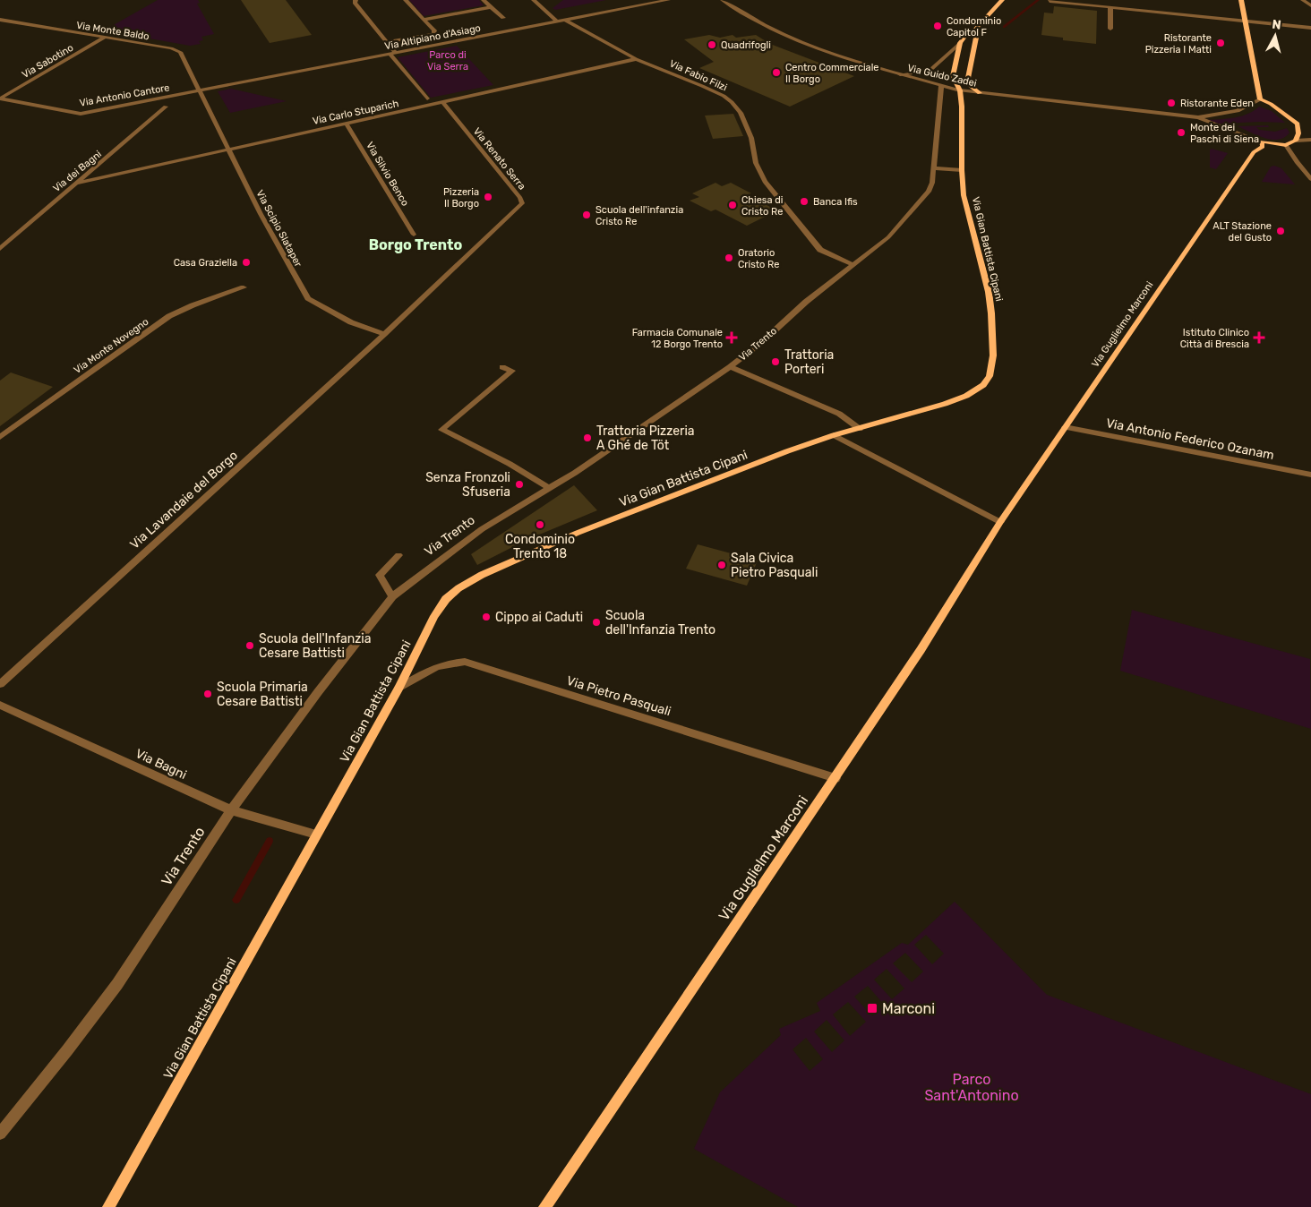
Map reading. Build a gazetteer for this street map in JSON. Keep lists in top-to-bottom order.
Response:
{
  "streets": {
    "main road": ["Via Gian Battista Cipani", "Via Guglielmo Marconi"],
    "street": [
      "Via Monte Baldo",
      "Via Altipiano d'Asiago",
      "Via Sabotino",
      "Via Fabio Filzi",
      "Via Guido Zadei",
      "Via Antonio Cantore",
      "Via Carlo Stuparich",
      "Via Renato Serra",
      "Via dei Bagni",
      "Via Silvio Benco",
      "Via Scipio Slataper",
      "Via Trento",
      "Via Monte Novegno",
      "Via Antonio Federico Ozanam",
      "Via Lavandaie del Borgo",
      "Via Pietro Pasquali",
      "Via Bagni"
    ]
  },
  "crossings": [
    ["Via Monte Baldo", "Via Altipiano d'Asiago"],
    ["Via Monte Baldo", "Via Sabotino"],
    ["Via Monte Baldo", "Via Antonio Cantore"],
    ["Via Monte Baldo", "Via Scipio Slataper"],
    ["Via Altipiano d'Asiago", "Via Fabio Filzi"],
    ["Via Altipiano d'Asiago", "Via Antonio Cantore"],
    ["Via Altipiano d'Asiago", "Via Scipio Slataper"],
    ["Via Sabotino", "Via Antonio Cantore"],
    ["Via Fabio Filzi", "Via Carlo Stuparich"],
    ["Via Fabio Filzi", "Via Trento"],
    ["Via Guido Zadei", "Via Gian Battista Cipani"],
    ["Via Guido Zadei", "Via Trento"],
    ["Via Antonio Cantore", "Via Scipio Slataper"],
    ["Via Carlo Stuparich", "Via Renato Serra"],
    ["Via Carlo Stuparich", "Via dei Bagni"],
    ["Via Carlo Stuparich", "Via Silvio Benco"],
    ["Via Carlo Stuparich", "Via Scipio Slataper"],
    ["Via Renato Serra", "Via Scipio Slataper"],
    ["Via Renato Serra", "Via Lavandaie del Borgo"],
    ["Via Scipio Slataper", "Via Lavandaie del Borgo"],
    ["Via Gian Battista Cipani", "Via Pietro Pasquali"],
    ["Via Gian Battista Cipani", "Via Bagni"],
    ["Via Guglielmo Marconi", "Via Antonio Federico Ozanam"],
    ["Via Guglielmo Marconi", "Via Pietro Pasquali"],
    ["Via Trento", "Via Bagni"]
  ],
  "districts": ["Borgo Trento"],
  "parks": ["Parco di Via Serra", "Parco Sant'Antonino"],
  "places": {
    "other": [
      "Condominio Capitol F",
      "Ristorante Pizzeria I Matti",
      "Quadrifogli",
      "Centro Commerciale Il Borgo",
      "Ristorante Eden",
      "Monte dei Paschi di Siena",
      "Pizzeria Il Borgo",
      "Banca Ifis",
      "Chiesa di Cristo Re",
      "Scuola dell'infanzia Cristo Re",
      "ALT Stazione del Gusto",
      "Oratorio Cristo Re",
      "Casa Graziella",
      "Trattoria Porteri",
      "Trattoria Pizzeria A Ghé de Töt",
      "Senza Fronzoli Sfuseria",
      "Condominio Trento 18",
      "Sala Civica Pietro Pasquali",
      "Cippo ai Caduti",
      "Scuola dell'Infanzia Trento",
      "Scuola dell'Infanzia Cesare Battisti",
      "Scuola Primaria Cesare Battisti"
    ],
    "health": ["Farmacia Comunale 12 Borgo Trento", "Istituto Clinico Città di Brescia"],
    "transit": ["Marconi"]
  },
  "north": "top"
}
